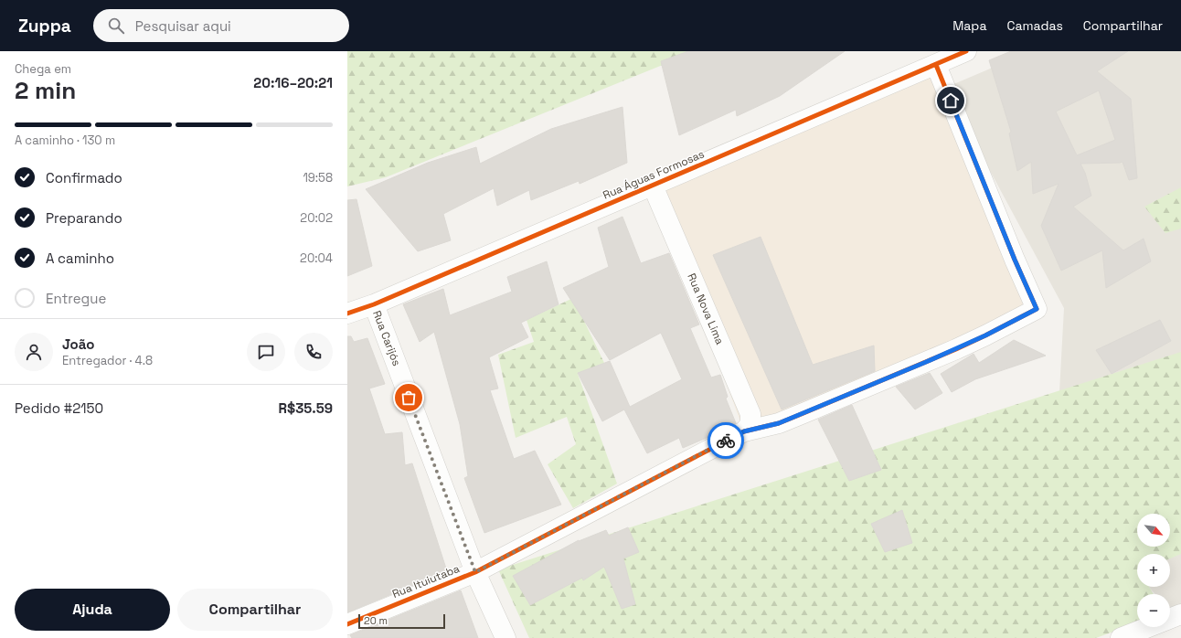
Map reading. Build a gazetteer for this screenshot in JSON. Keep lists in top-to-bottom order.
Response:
{
  "streets": {
    "street": [
      "Rua Águas Formosas",
      "Rua Nova Lima",
      "Rua Carijós",
      "Rua Ituiutaba"
    ]
  },
  "crossings": [
    ["Rua Águas Formosas", "Rua Nova Lima"],
    ["Rua Águas Formosas", "Rua Carijós"],
    ["Rua Águas Formosas", "Rua Ituiutaba"],
    ["Rua Nova Lima", "Rua Ituiutaba"],
    ["Rua Carijós", "Rua Ituiutaba"]
  ],
  "scale_bar": "20 m",
  "north": "bottom right",
  "page": {
    "header": "Zuppa",
    "search": "Pesquisar aqui",
    "nav": ["Mapa", "Camadas", "Compartilhar"],
    "heading": ["2 min", "Chega em", "20:16–20:21"],
    "panel": [
      "João",
      "Entregador · 4.8",
      "Pedido #2150",
      "R$35.59"
    ],
    "bar": "A caminho · 130 m",
    "list": [
      ["Confirmado", "19:58"],
      ["Preparando", "20:02"],
      ["A caminho", "20:04"],
      "Entregue"
    ],
    "map_buttons": ["+", "−"],
    "buttons": ["Ajuda", "Compartilhar"],
    "scale": "20 m"
  }
}
